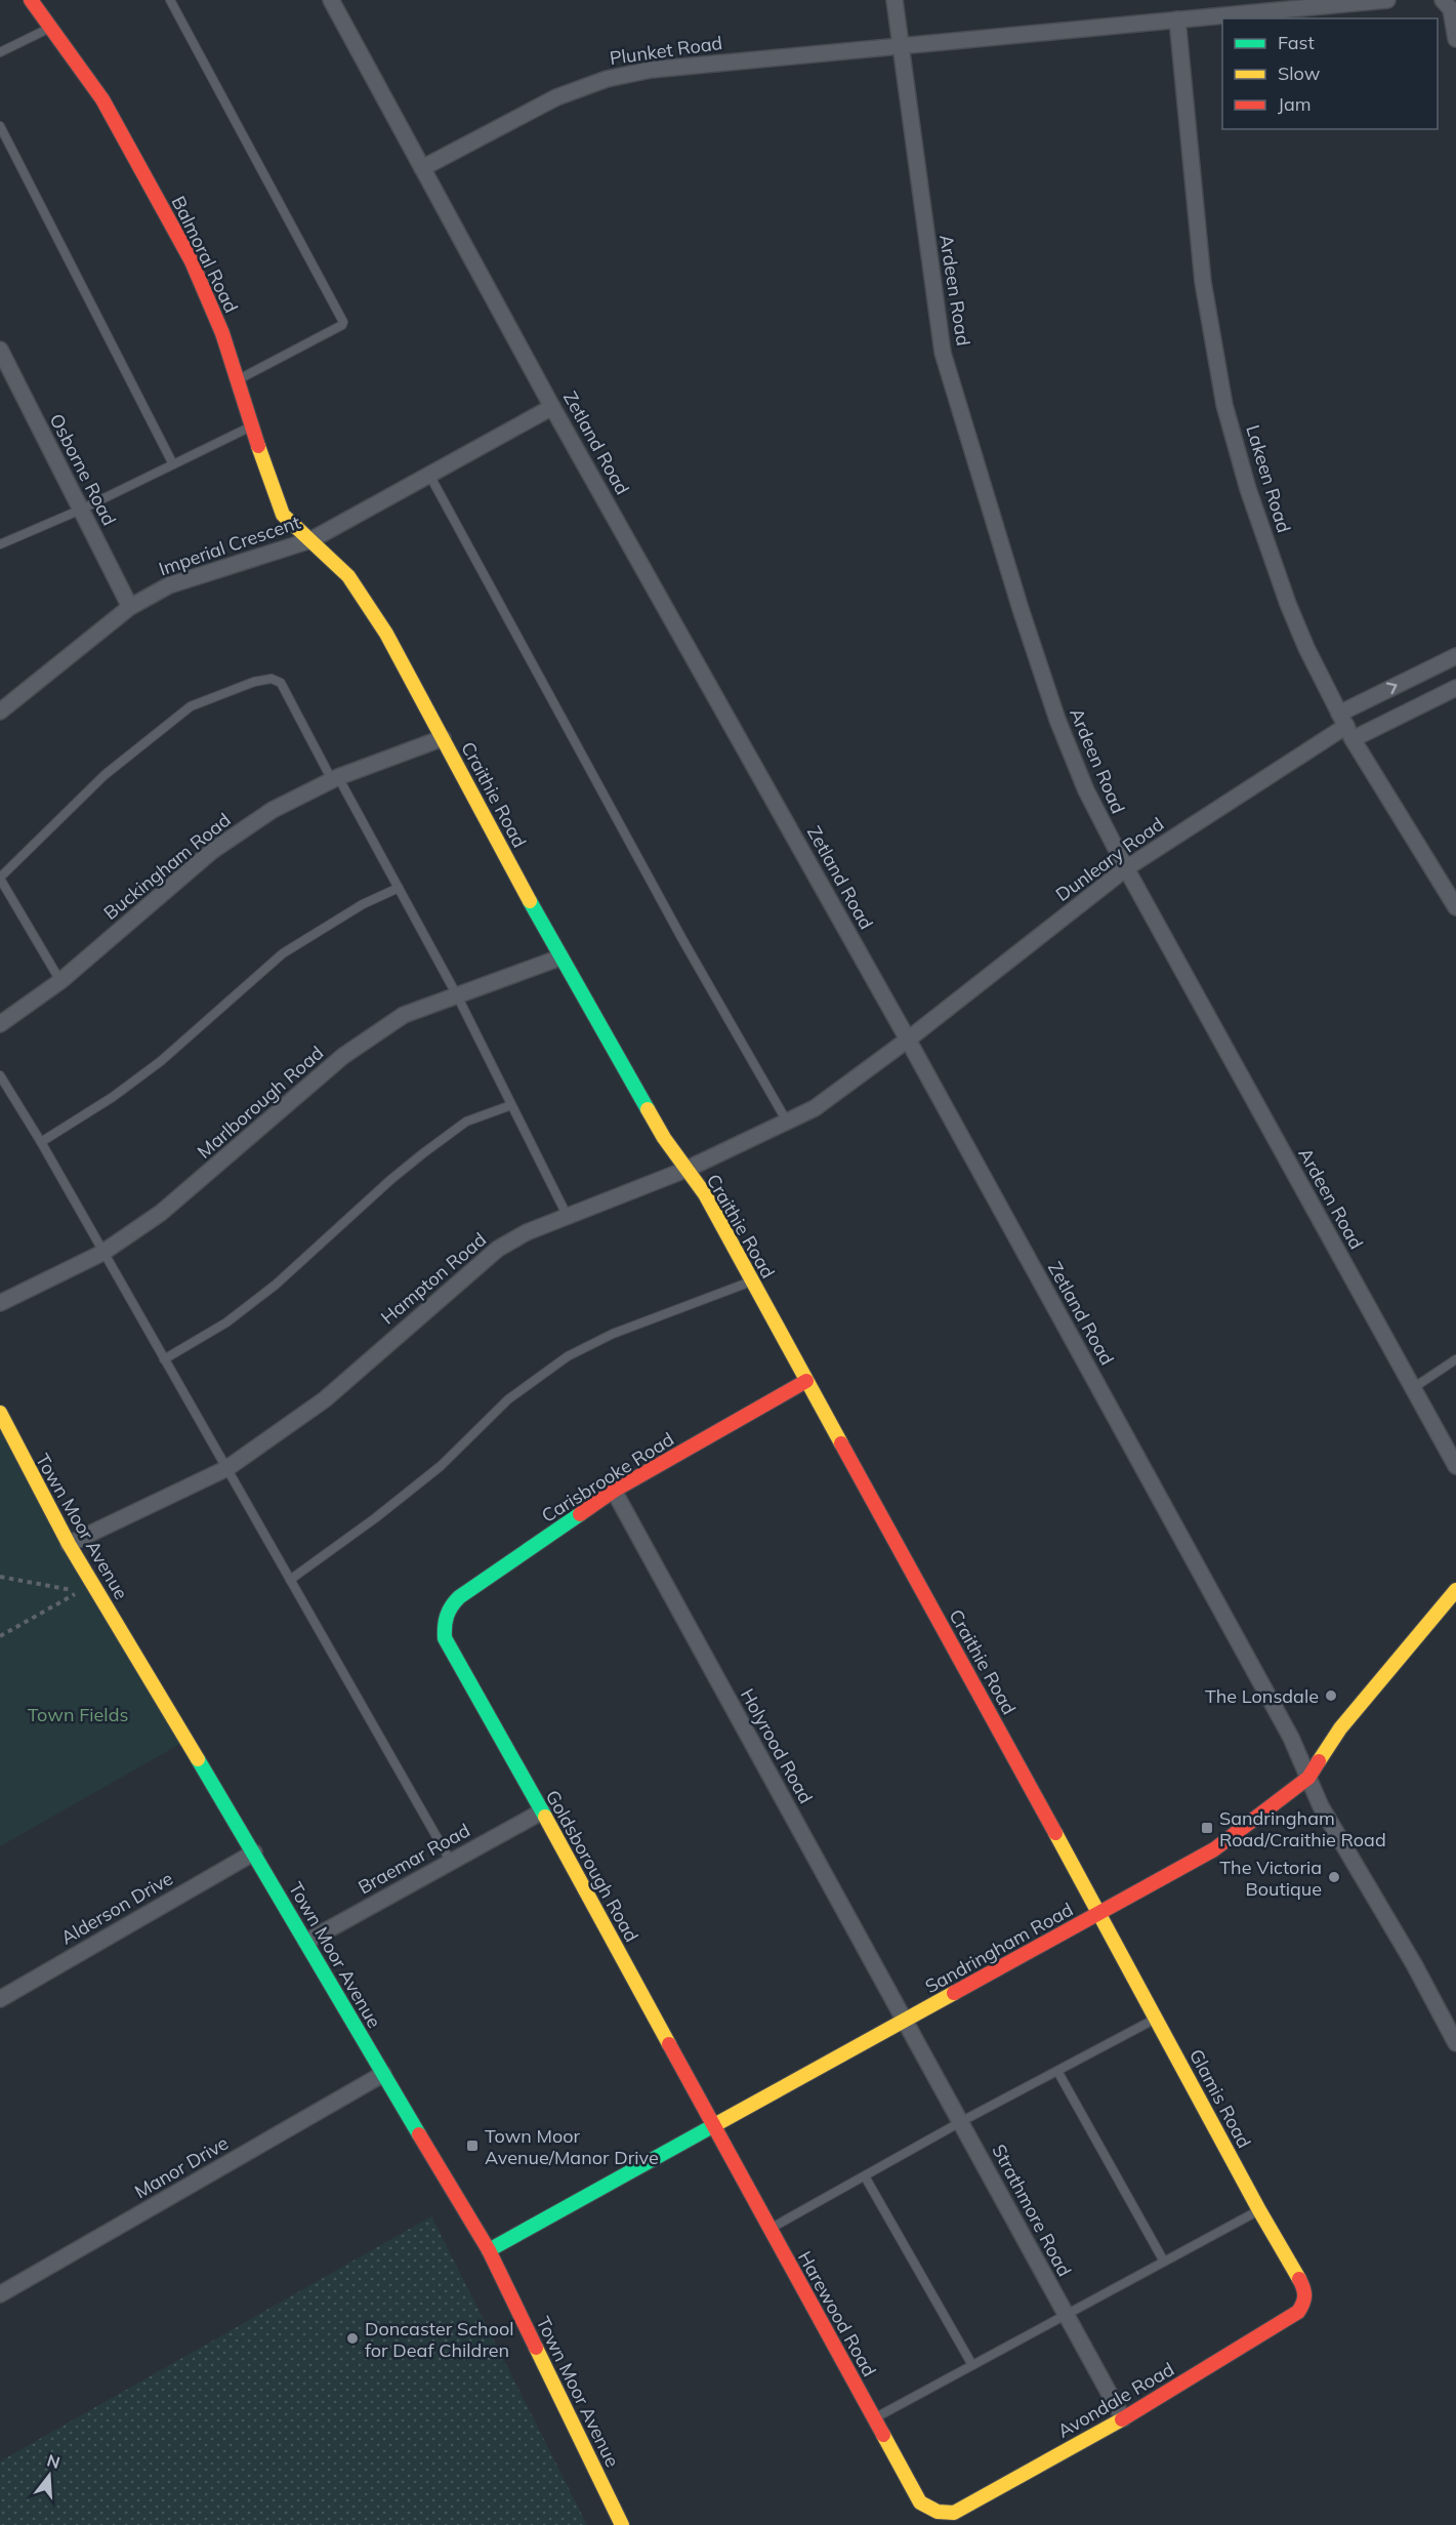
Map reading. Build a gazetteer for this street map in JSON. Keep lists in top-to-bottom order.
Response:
{
  "streets": {
    "street": [
      "Plunket Road",
      "Balmoral Road",
      "Ardeen Road",
      "Zetland Road",
      "Osborne Road",
      "Lakeen Road",
      "Imperial Crescent",
      "Craithie Road",
      "Dunleary Road",
      "Buckingham Road",
      "Marlborough Road",
      "Hampton Road",
      "Carisbrooke Road",
      "Town Moor Avenue",
      "Holyrood Road",
      "Braemar Road",
      "Goldsborough Road",
      "Alderson Drive",
      "Sandringham Road",
      "Glamis Road",
      "Manor Drive",
      "Strathmore Road",
      "Harewood Road",
      "Avondale Road"
    ]
  },
  "crossings": [
    ["Plunket Road", "Ardeen Road"],
    ["Plunket Road", "Zetland Road"],
    ["Plunket Road", "Lakeen Road"],
    ["Balmoral Road", "Imperial Crescent"],
    ["Balmoral Road", "Craithie Road"],
    ["Ardeen Road", "Dunleary Road"],
    ["Zetland Road", "Imperial Crescent"],
    ["Zetland Road", "Dunleary Road"],
    ["Zetland Road", "Hampton Road"],
    ["Zetland Road", "Sandringham Road"],
    ["Osborne Road", "Imperial Crescent"],
    ["Lakeen Road", "Dunleary Road"],
    ["Imperial Crescent", "Craithie Road"],
    ["Craithie Road", "Buckingham Road"],
    ["Craithie Road", "Marlborough Road"],
    ["Craithie Road", "Hampton Road"],
    ["Craithie Road", "Carisbrooke Road"],
    ["Craithie Road", "Sandringham Road"],
    ["Craithie Road", "Glamis Road"],
    ["Dunleary Road", "Hampton Road"],
    ["Hampton Road", "Town Moor Avenue"],
    ["Carisbrooke Road", "Holyrood Road"],
    ["Carisbrooke Road", "Goldsborough Road"],
    ["Town Moor Avenue", "Braemar Road"],
    ["Town Moor Avenue", "Alderson Drive"],
    ["Town Moor Avenue", "Sandringham Road"],
    ["Town Moor Avenue", "Manor Drive"],
    ["Holyrood Road", "Sandringham Road"],
    ["Holyrood Road", "Strathmore Road"],
    ["Braemar Road", "Goldsborough Road"],
    ["Goldsborough Road", "Sandringham Road"],
    ["Goldsborough Road", "Harewood Road"],
    ["Sandringham Road", "Glamis Road"],
    ["Sandringham Road", "Strathmore Road"],
    ["Sandringham Road", "Harewood Road"],
    ["Glamis Road", "Avondale Road"],
    ["Strathmore Road", "Avondale Road"],
    ["Harewood Road", "Avondale Road"]
  ],
  "parks": ["Town Fields"],
  "places": {
    "other": ["The Lonsdale", "The Victoria Boutique", "Doncaster School for Deaf Children"],
    "transit": ["Sandringham Road/Craithie Road", "Town Moor Avenue/Manor Drive"]
  },
  "legend": ["Fast", "Slow", "Jam"],
  "north": "top"
}
